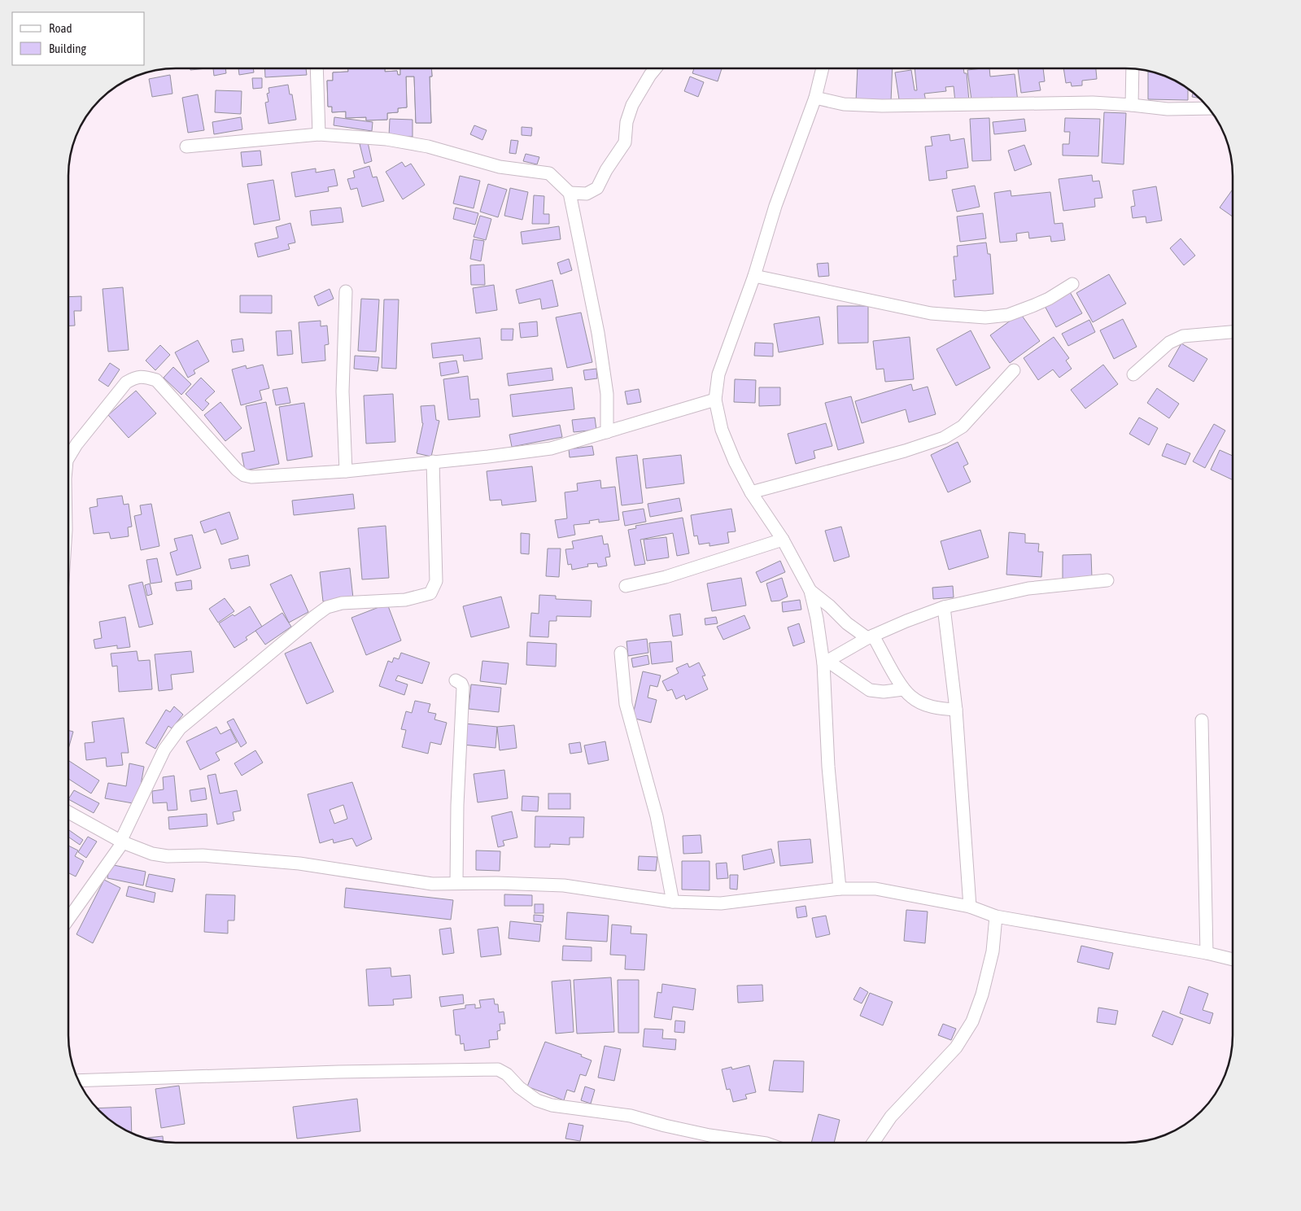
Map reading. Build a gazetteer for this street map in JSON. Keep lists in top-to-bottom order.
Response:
{
  "legend": ["Road", "Building"]
}
